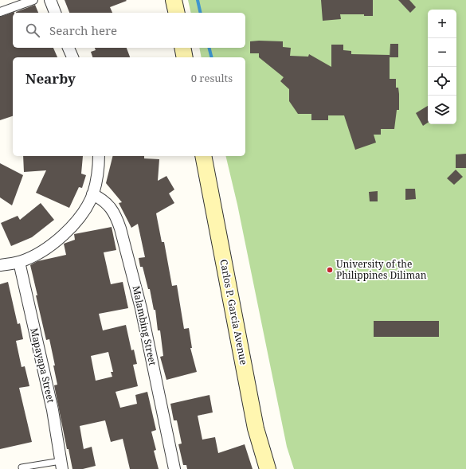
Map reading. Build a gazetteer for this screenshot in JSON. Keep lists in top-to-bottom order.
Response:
{
  "streets": {
    "main road": ["Carlos P. Garcia Avenue"],
    "street": ["Malambing Street", "Mapayapa Street"]
  },
  "places": ["University of the Philippines Diliman"],
  "page": {
    "map_buttons": ["+", "−"],
    "search": "Search here",
    "heading": ["Nearby", "0 results"]
  }
}
